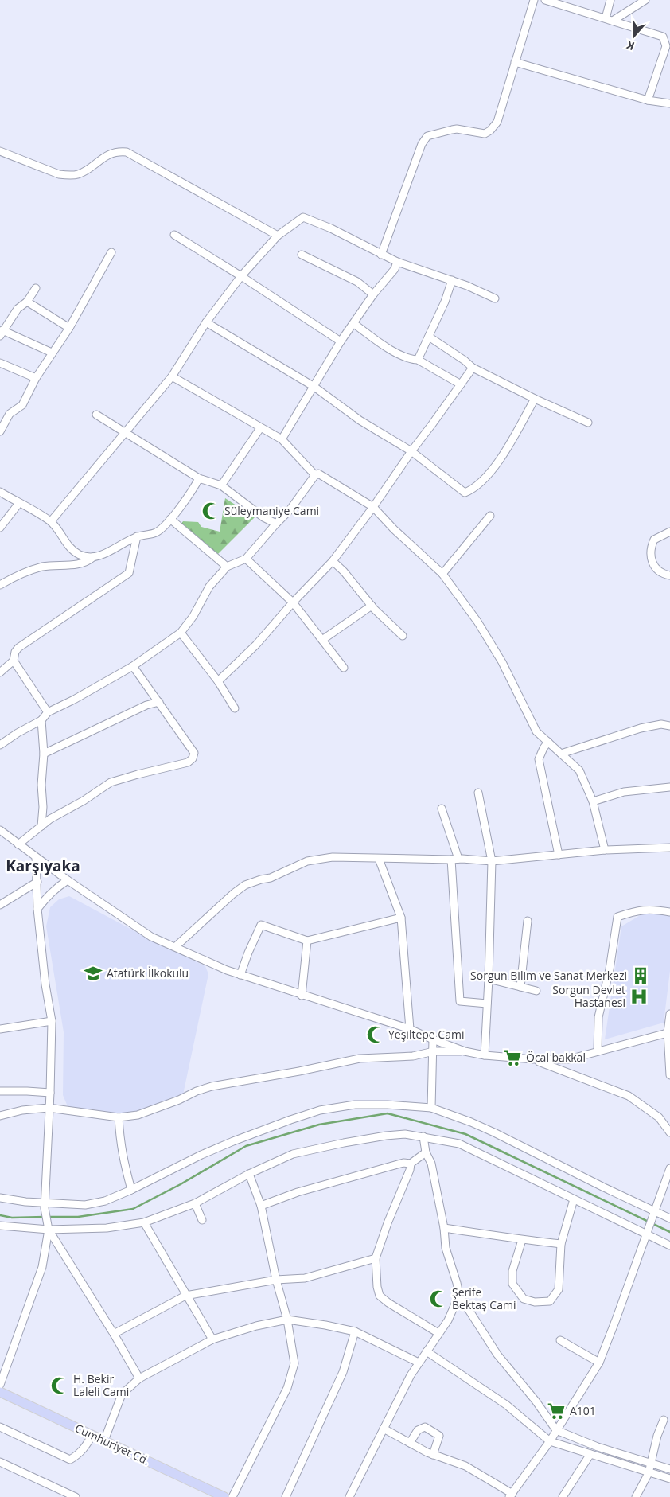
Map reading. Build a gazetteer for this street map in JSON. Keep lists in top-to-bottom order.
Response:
{
  "streets": {
    "main road": ["Cumhuriyet Cd."]
  },
  "districts": ["Karşıyaka"],
  "places": {
    "mosque": [
      "Süleymaniye Cami",
      "Yeşiltepe Cami",
      "Şerife Bektaş Cami",
      "H. Bekir Laleli Cami"
    ],
    "school or university": ["Atatürk İlkokulu"],
    "building": ["Sorgun Bilim ve Sanat Merkezi"],
    "hospital": ["Sorgun Devlet Hastanesi"],
    "supermarket": ["Öcal bakkal", "A101"]
  },
  "north": "bottom"
}
